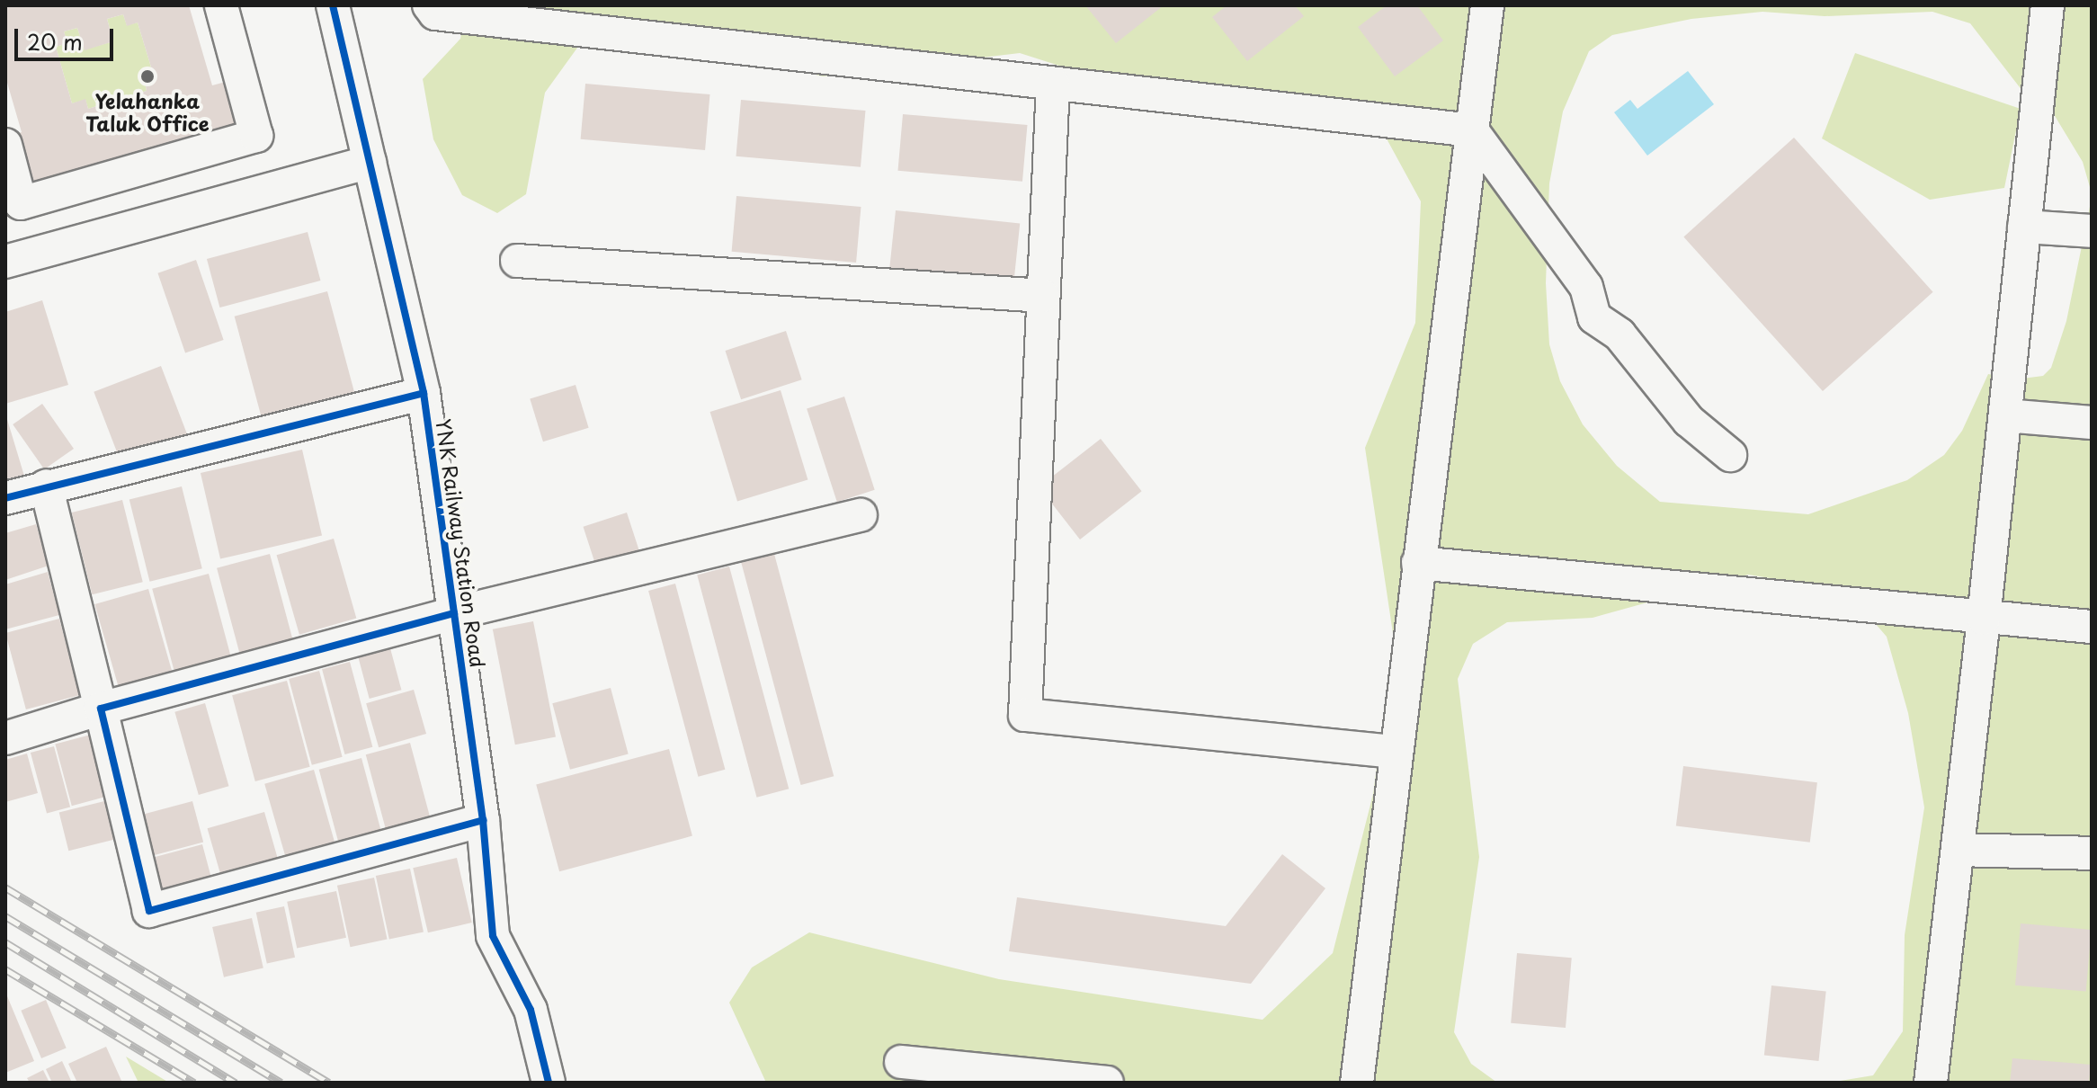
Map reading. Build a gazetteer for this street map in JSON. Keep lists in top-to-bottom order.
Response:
{
  "streets": {
    "street": ["YNK Railway Station Road"]
  },
  "places": ["Yelahanka Taluk Office"],
  "scale_bar": "20 m"
}
